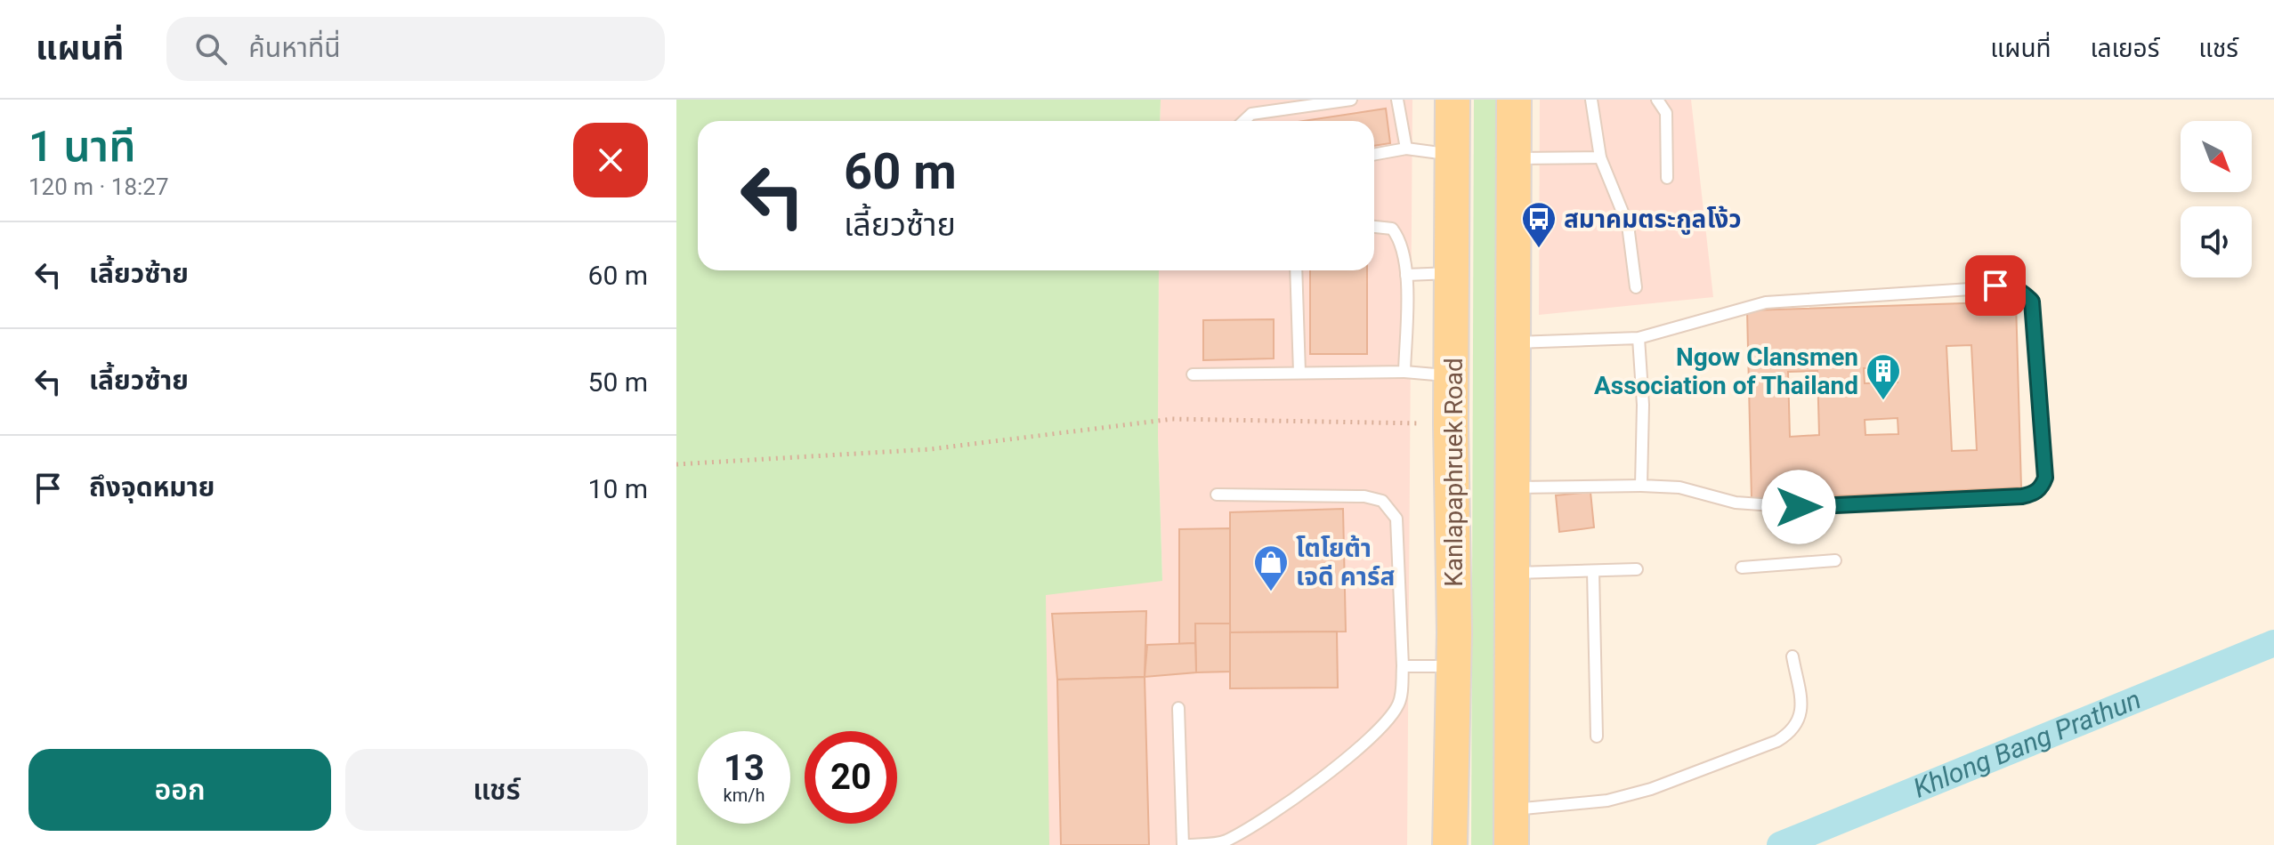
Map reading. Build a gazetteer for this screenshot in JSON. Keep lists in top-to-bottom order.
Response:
{
  "streets": {
    "main road": ["Kanlapaphruek Road"]
  },
  "water": ["Khlong Bang Prathun"],
  "places": {
    "bus stop": ["สมาคมตระกูลโง้ว"],
    "building": ["Ngow Clansmen Association of Thailand"],
    "shop": ["โตโยต้า เจดี คาร์ส"]
  },
  "north": "bottom right",
  "page": {
    "header": "แผนที่",
    "search": "ค้นหาที่นี่",
    "nav": ["แผนที่", "เลเยอร์", "แชร์"],
    "heading": ["1 นาที", "120 m · 18:27"],
    "turn": ["60 m", "เลี้ยวซ้าย"],
    "list": [
      {
        "name": "เลี้ยวซ้าย",
        "value": "60 m"
      },
      {
        "name": "เลี้ยวซ้าย",
        "value": "50 m"
      },
      {
        "name": "ถึงจุดหมาย",
        "value": "10 m"
      }
    ],
    "speed": "13 km/h",
    "limit": "20",
    "buttons": ["ออก", "แชร์"]
  }
}
